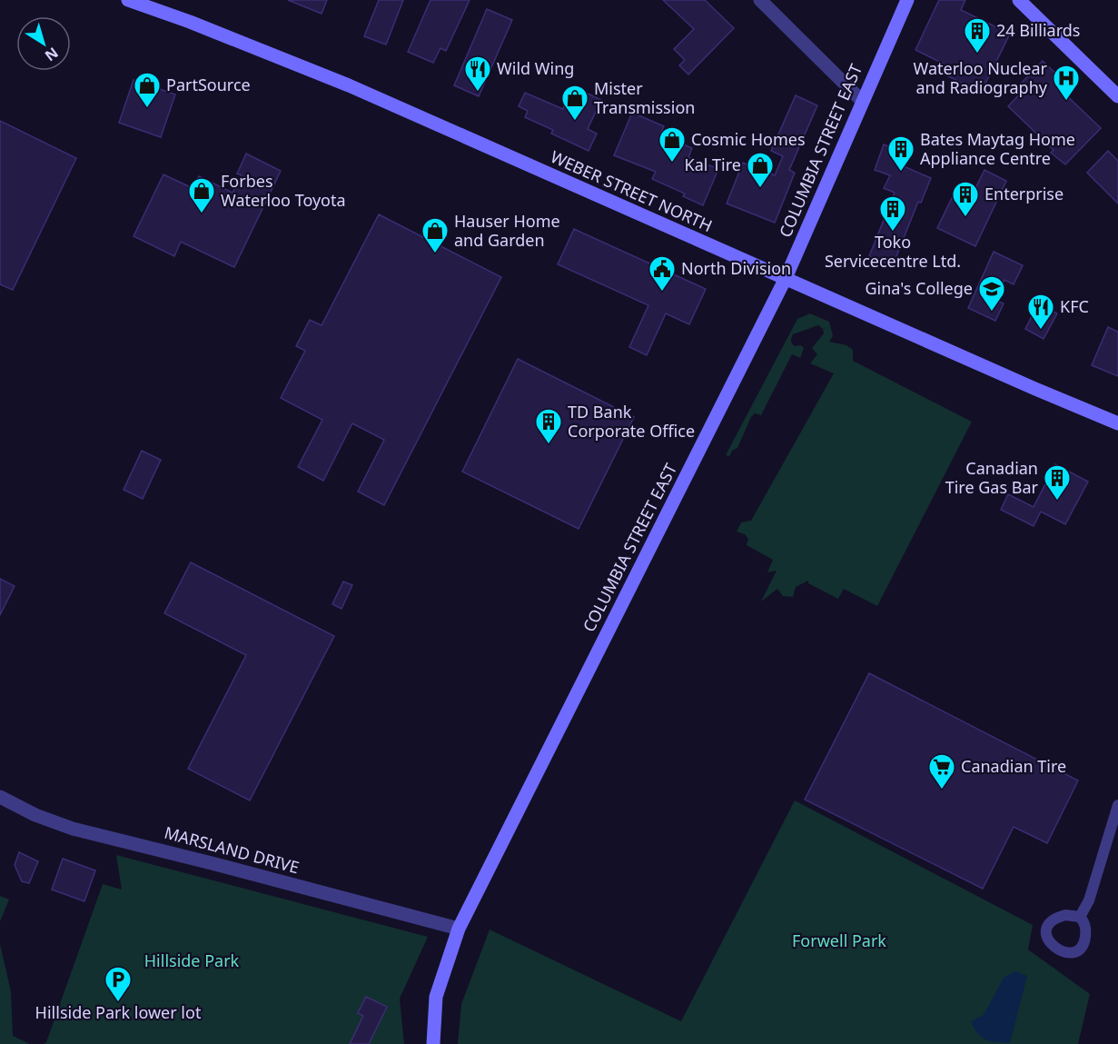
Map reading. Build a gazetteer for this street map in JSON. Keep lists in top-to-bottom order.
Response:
{
  "streets": {
    "main road": ["COLUMBIA STREET EAST", "WEBER STREET NORTH"],
    "street": ["MARSLAND DRIVE"]
  },
  "crossings": [
    ["COLUMBIA STREET EAST", "WEBER STREET NORTH"],
    ["COLUMBIA STREET EAST", "MARSLAND DRIVE"]
  ],
  "parks": ["Forwell Park", "Hillside Park"],
  "places": {
    "building": [
      "24 Billiards",
      "Bates Maytag Home Appliance Centre",
      "Enterprise",
      "Toko Servicecentre Ltd.",
      "TD Bank Corporate Office",
      "Canadian Tire Gas Bar"
    ],
    "restaurant": ["Wild Wing", "KFC"],
    "hospital": ["Waterloo Nuclear and Radiography"],
    "shop": [
      "PartSource",
      "Mister Transmission",
      "Cosmic Homes",
      "Kal Tire",
      "Forbes Waterloo Toyota",
      "Hauser Home and Garden"
    ],
    "public building": ["North Division"],
    "school or university": ["Gina's College"],
    "supermarket": ["Canadian Tire"],
    "parking": ["Hillside Park lower lot"]
  },
  "north": "bottom right"
}
